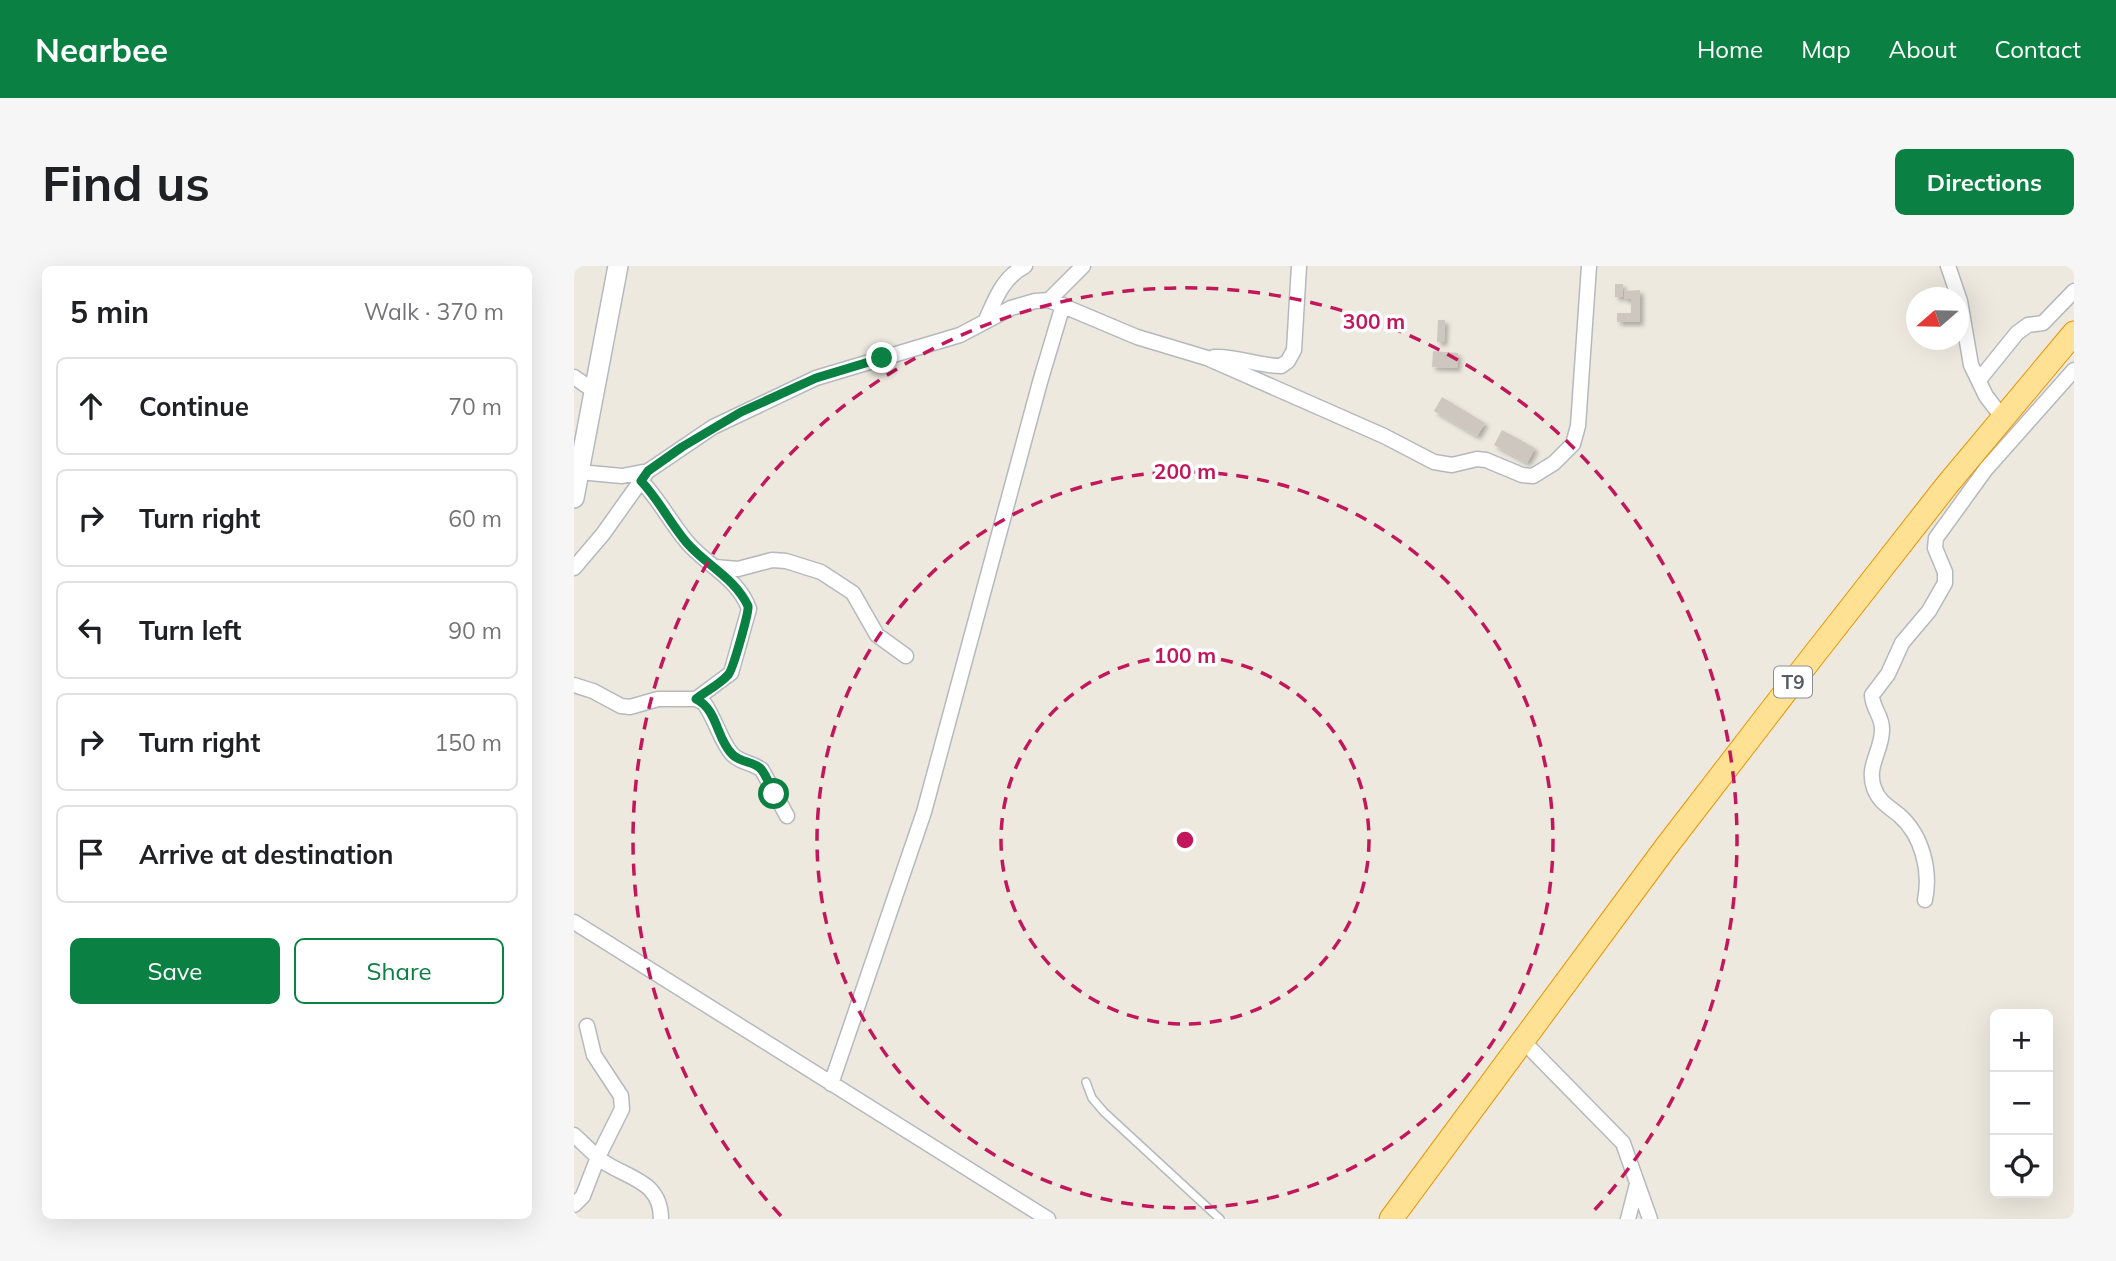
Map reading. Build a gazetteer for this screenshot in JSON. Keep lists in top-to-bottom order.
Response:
{
  "streets": {
    "highway": ["T9"]
  },
  "north": "left",
  "page": {
    "header": "Nearbee",
    "nav": [
      "Home",
      "Map",
      "About",
      "Contact"
    ],
    "buttons": [
      "Directions",
      ["Save", "Share"]
    ],
    "title": "Find us",
    "heading": ["5 min", "Walk · 370 m"],
    "list": [
      ["Continue", "70 m"],
      ["Turn right", "60 m"],
      ["Turn left", "90 m"],
      ["Turn right", "150 m"],
      "Arrive at destination"
    ],
    "map_buttons": ["+", "−"]
  },
  "rings": ["300 m", "200 m", "100 m"]
}
